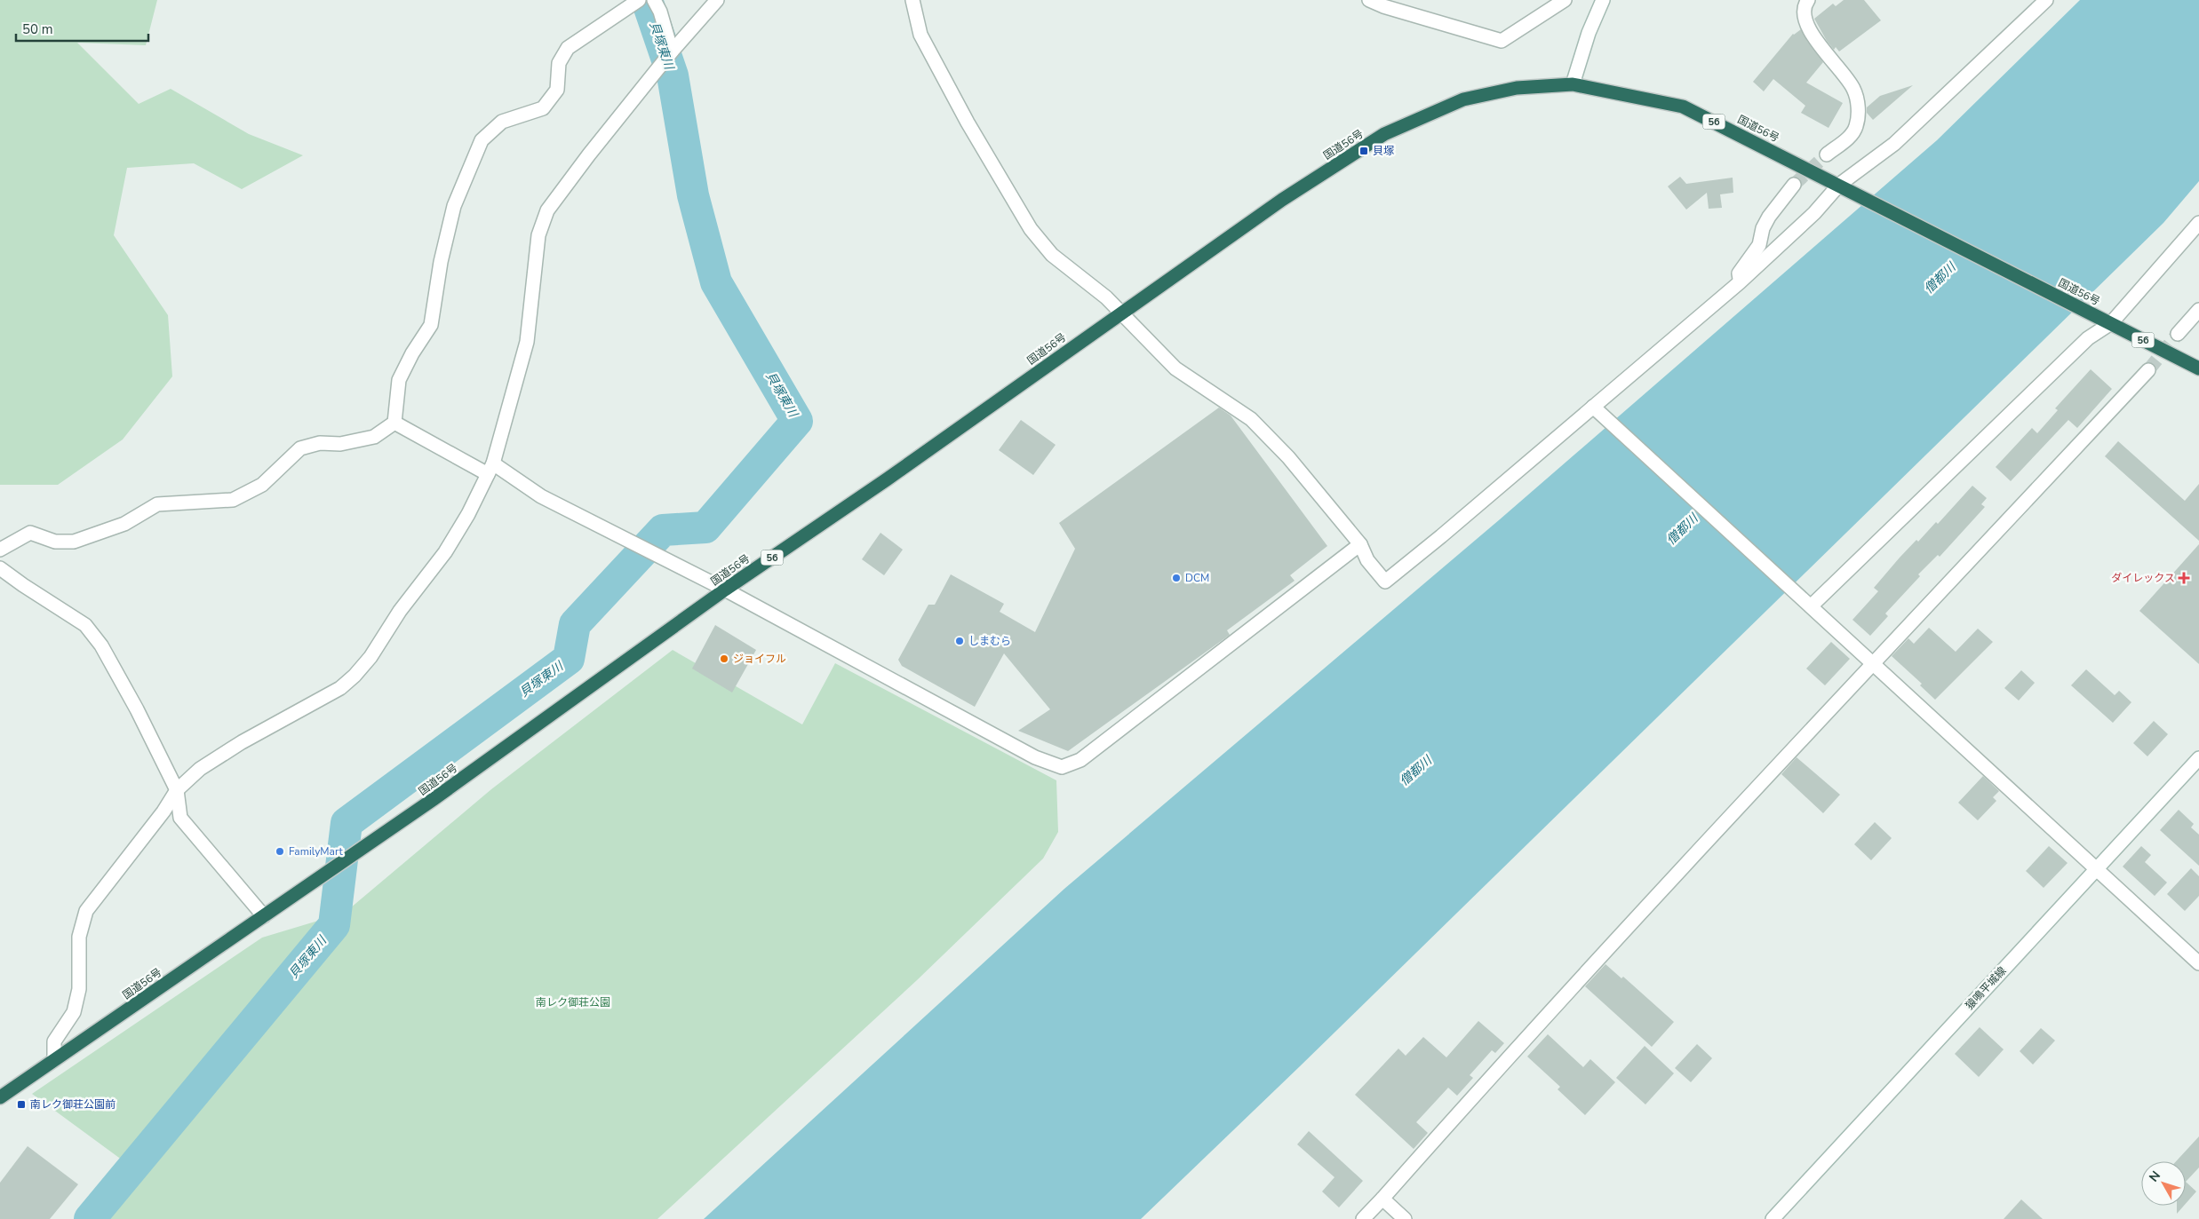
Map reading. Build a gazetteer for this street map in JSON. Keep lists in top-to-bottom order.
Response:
{
  "streets": {
    "highway": ["56", "国道56号"],
    "street": ["猿鳴平城線"]
  },
  "water": ["貝塚東川", "僧都川"],
  "parks": ["南レク御荘公園"],
  "places": {
    "transit": ["貝塚", "南レク御荘公園前"],
    "other": [
      "DCM",
      "しまむら",
      "ジョイフル",
      "FamilyMart"
    ],
    "health": ["ダイレックス"]
  },
  "scale_bar": "50 m",
  "north": "top left"
}
